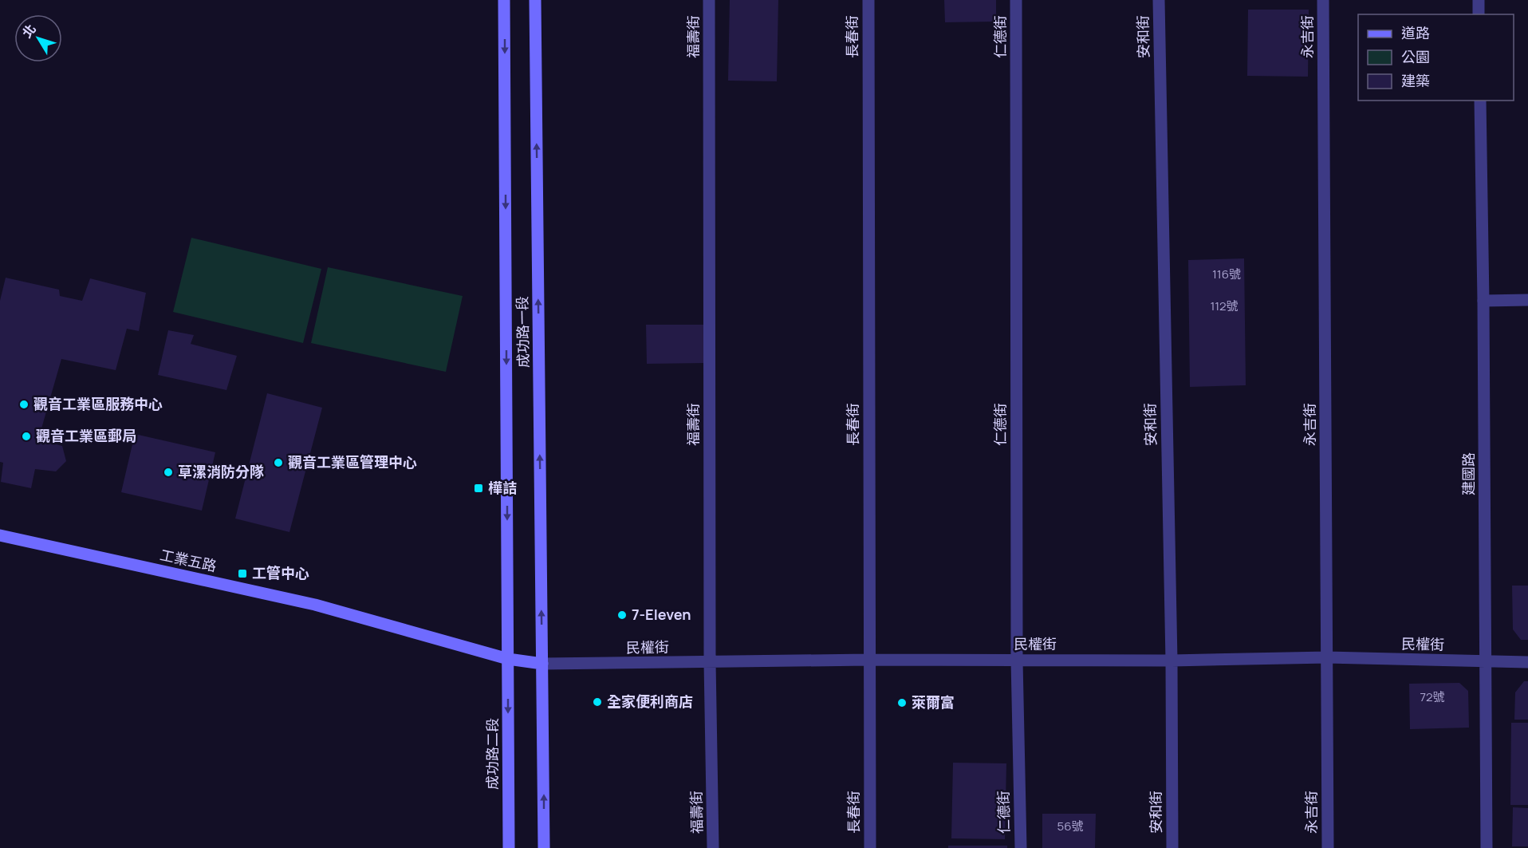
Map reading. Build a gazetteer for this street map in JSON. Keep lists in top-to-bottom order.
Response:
{
  "streets": {
    "street": [
      "福壽街",
      "長春街",
      "仁德街",
      "安和街",
      "永吉街",
      "成功路一段",
      "建國路",
      "工業五路",
      "民權街",
      "成功路二段"
    ]
  },
  "crossings": [
    ["福壽街", "民權街"],
    ["長春街", "民權街"],
    ["仁德街", "民權街"],
    ["安和街", "民權街"],
    ["永吉街", "民權街"],
    ["成功路一段", "工業五路"],
    ["成功路一段", "民權街"],
    ["成功路一段", "成功路二段"],
    ["建國路", "民權街"],
    ["工業五路", "民權街"],
    ["工業五路", "成功路二段"]
  ],
  "places": {
    "other": [
      "觀音工業區服務中心",
      "觀音工業區郵局",
      "觀音工業區管理中心",
      "草漯消防分隊",
      "7-Eleven",
      "全家便利商店",
      "萊爾富"
    ],
    "transit": ["樺詰", "工管中心"]
  },
  "house_numbers": [
    "116號",
    "112號",
    "72號",
    "56號"
  ],
  "legend": ["道路", "公園", "建築"],
  "north": "top left"
}
